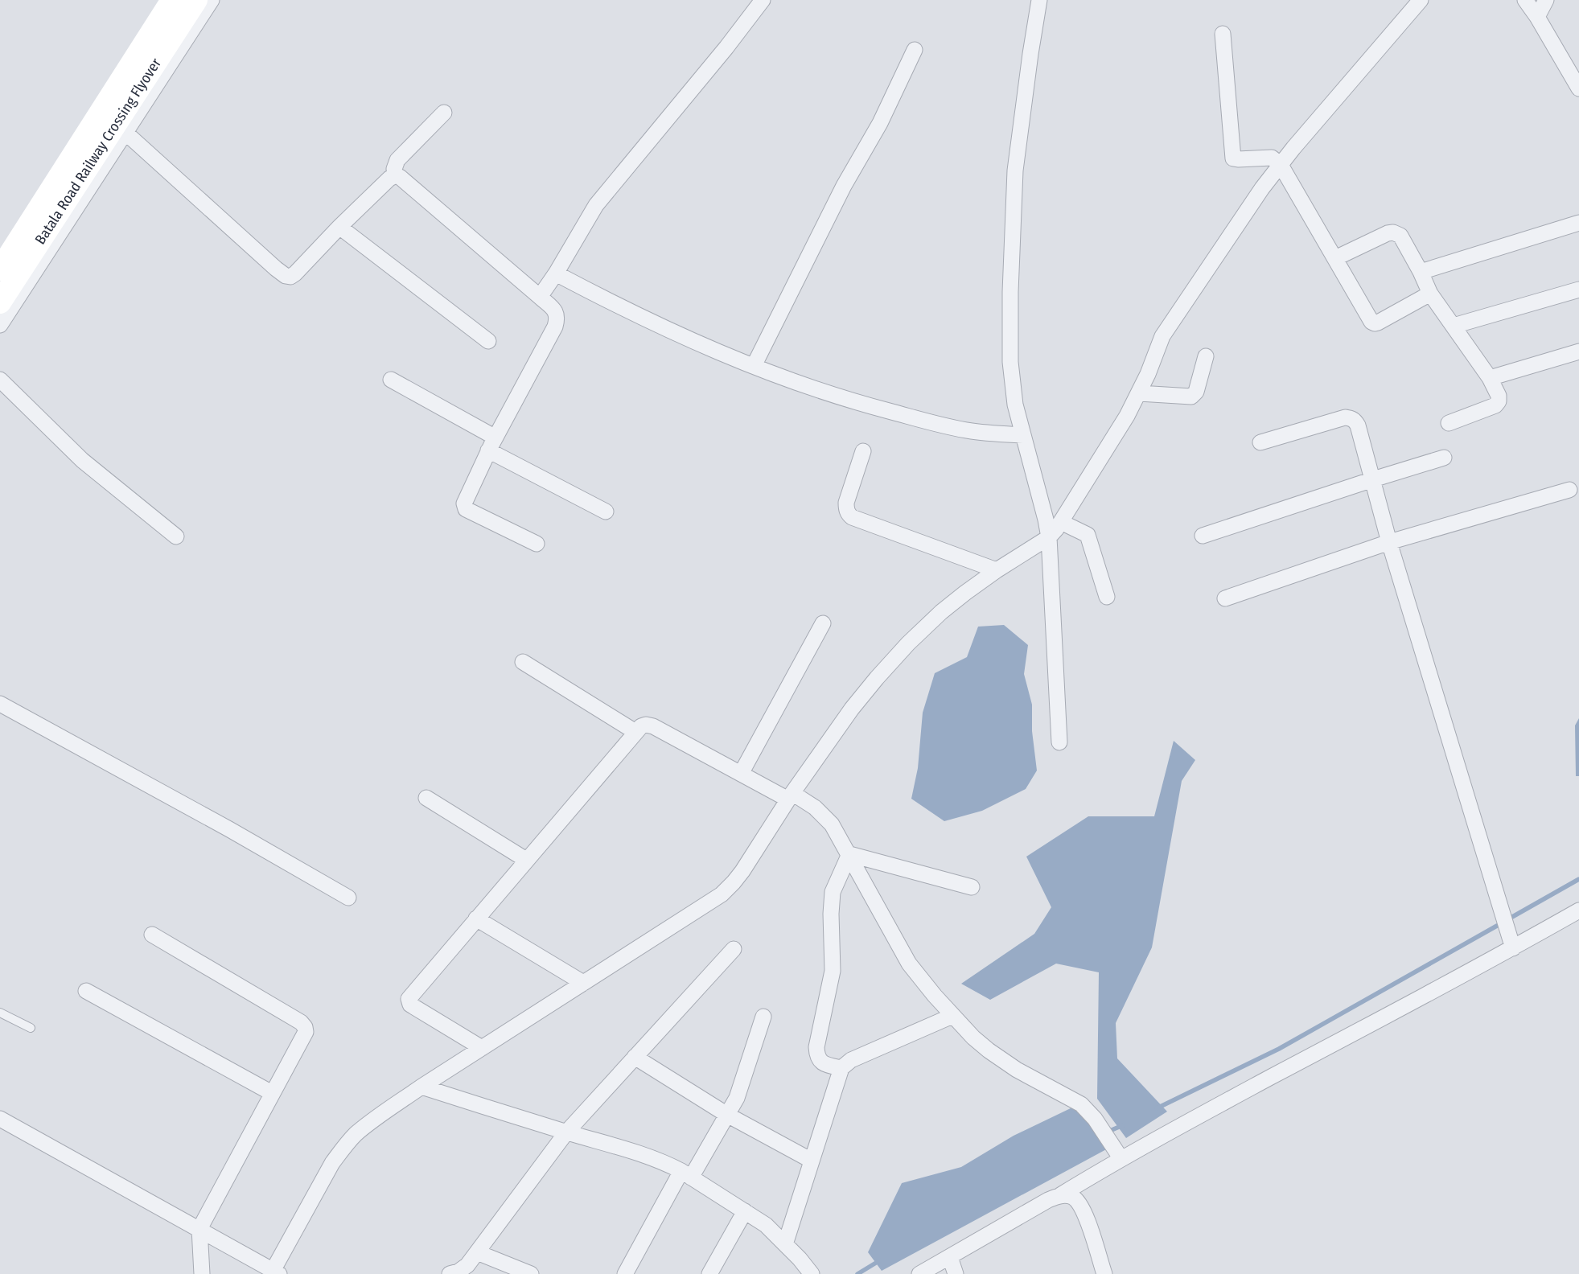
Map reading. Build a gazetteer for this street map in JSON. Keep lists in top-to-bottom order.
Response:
{
  "streets": {
    "main road": ["Batala Road Railway Crossing Flyover"]
  }
}
